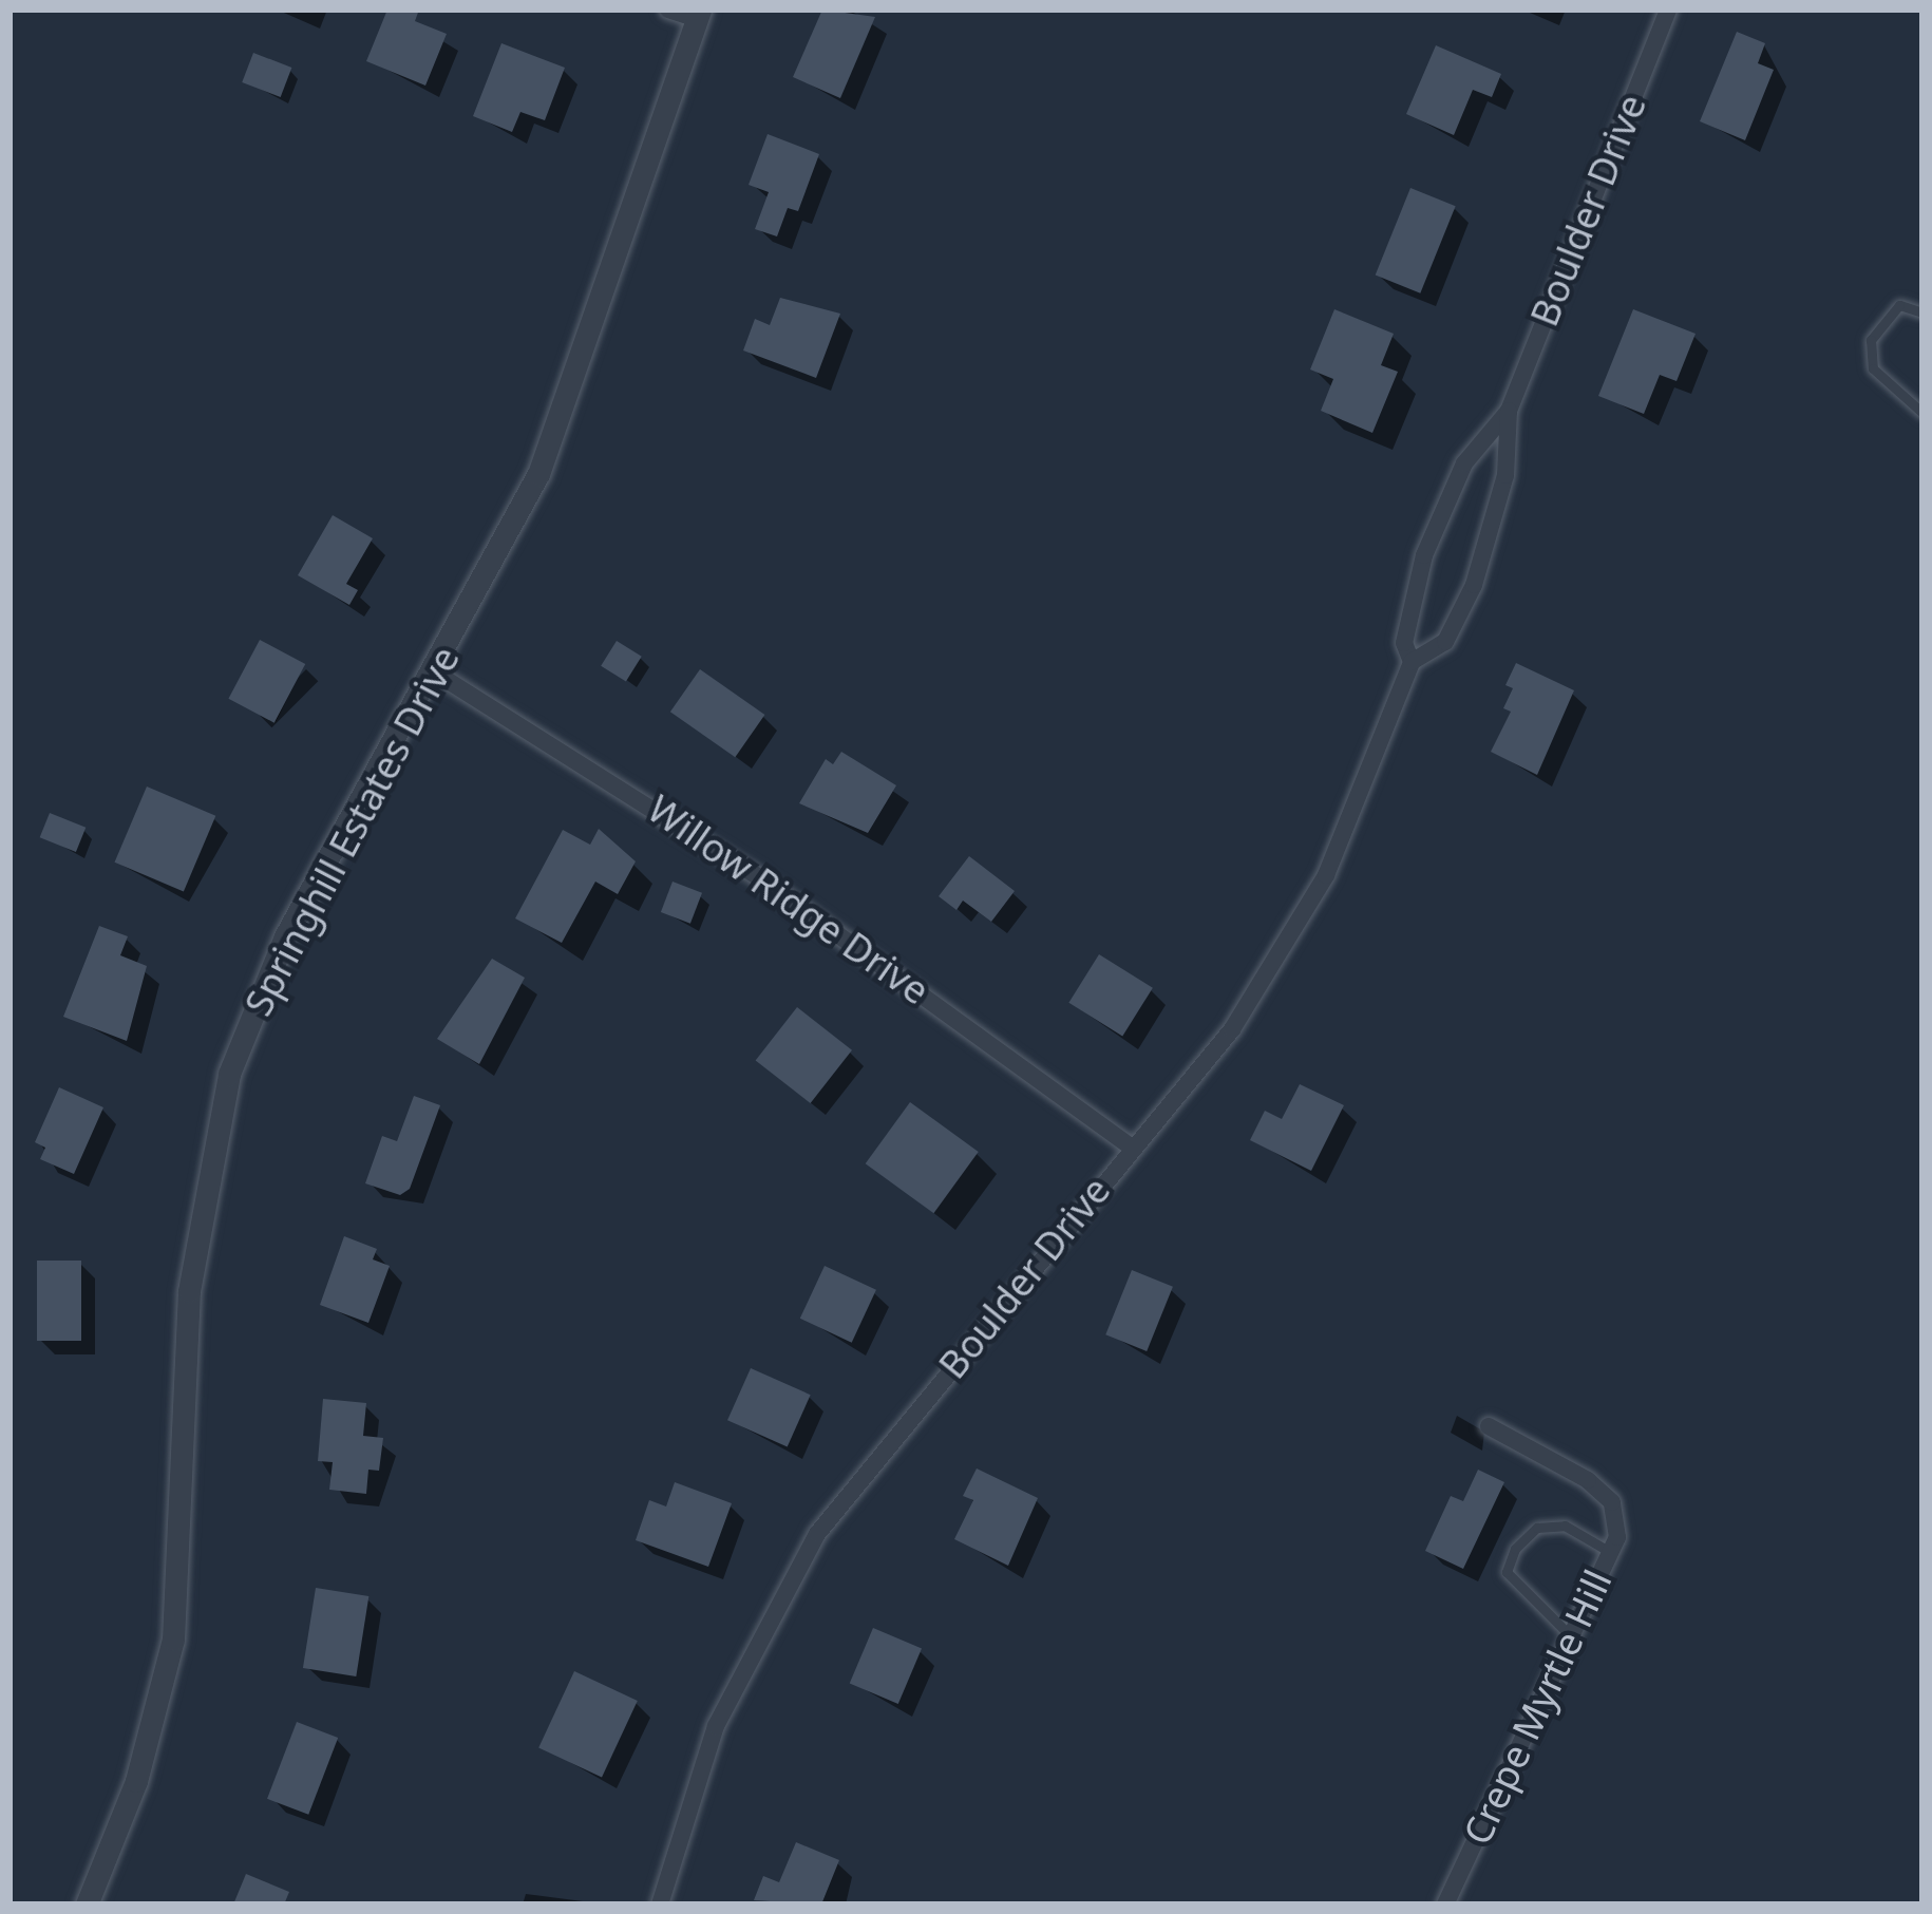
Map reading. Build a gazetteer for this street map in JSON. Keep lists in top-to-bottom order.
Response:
{
  "streets": {
    "street": [
      "Boulder Drive",
      "Springhill Estates Drive",
      "Willow Ridge Drive",
      "Crepe Myrtle Hill"
    ]
  },
  "crossings": [
    ["Boulder Drive", "Willow Ridge Drive"],
    ["Springhill Estates Drive", "Willow Ridge Drive"]
  ]
}
